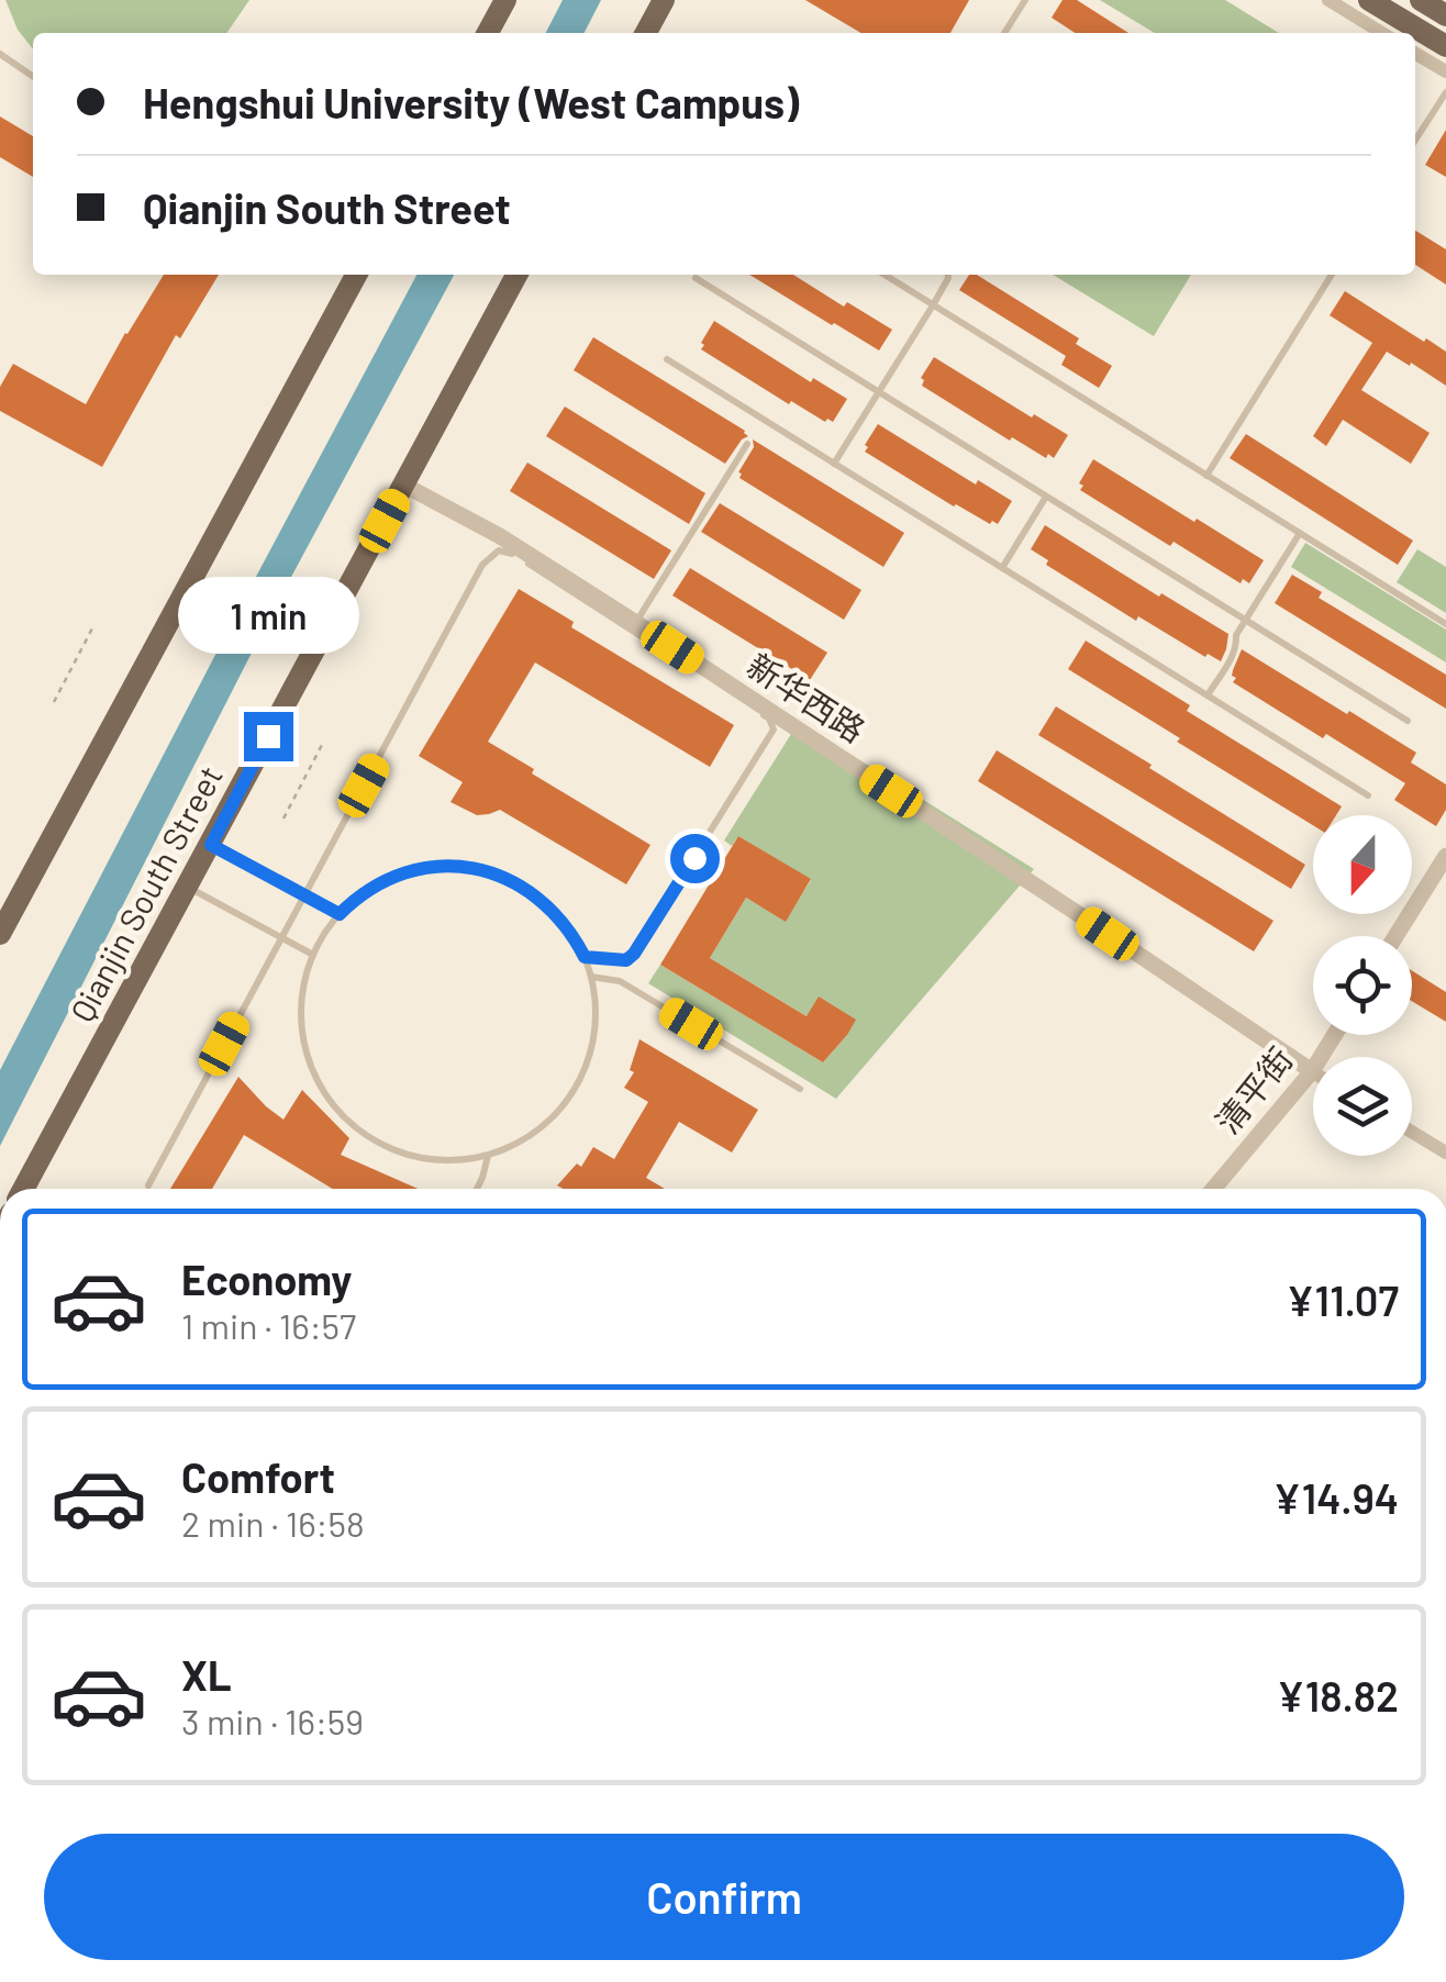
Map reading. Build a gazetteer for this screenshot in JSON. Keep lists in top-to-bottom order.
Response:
{
  "streets": {
    "main road": ["Qianjin South Street"],
    "street": ["新华西路", "清平街"]
  },
  "crossings": [
    ["新华西路", "Qianjin South Street"],
    ["新华西路", "清平街"]
  ],
  "north": "bottom",
  "page": {
    "banner": ["Hengshui University (West Campus)", "Qianjin South Street"],
    "bubble": "1 min",
    "list": [
      {
        "name": "Economy",
        "note": "1 min · 16:57",
        "value": "¥11.07"
      },
      {
        "name": "Comfort",
        "note": "2 min · 16:58",
        "value": "¥14.94"
      },
      {
        "name": "XL",
        "note": "3 min · 16:59",
        "value": "¥18.82"
      }
    ],
    "buttons": "Confirm"
  }
}
